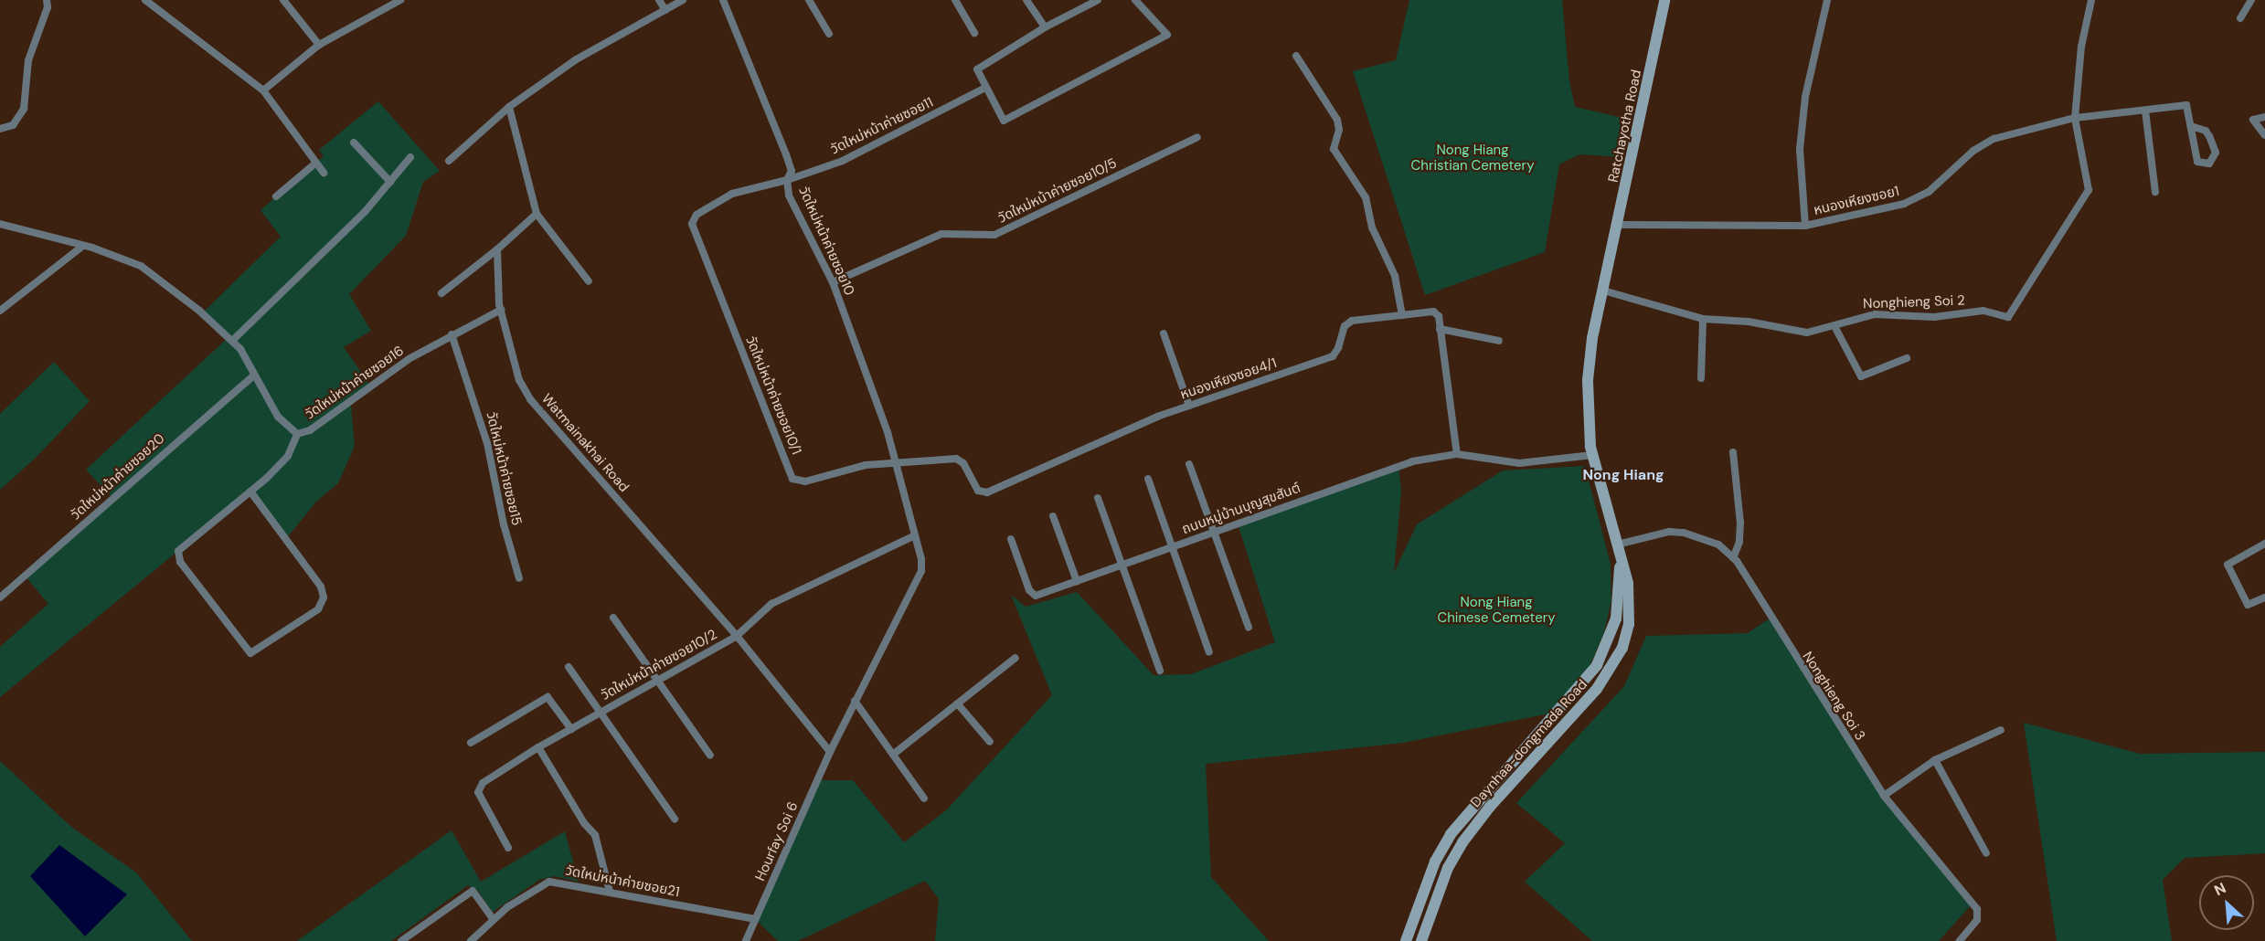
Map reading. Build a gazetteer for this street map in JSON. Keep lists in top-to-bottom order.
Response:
{
  "streets": {
    "main road": ["Ratchayotha Road", "Daynhaa-dongmada Road"],
    "street": [
      "วัดใหม่หน้าค่ายซอย11",
      "วัดใหม่หน้าค่ายซอย10/5",
      "หนองเหียงซอย1",
      "วัดใหม่หน้าค่ายซอย10",
      "Nonghieng Soi 2",
      "หนองเหียงซอย4/1",
      "วัดใหม่หน้าค่ายซอย16",
      "วัดใหม่หน้าค่ายซอย10/1",
      "Watmainakhai Road",
      "วัดใหม่หน้าค่ายซอย15",
      "วัดใหม่หน้าค่ายซอย20",
      "ถนนหมู่บ้านบุญสุขสันต์",
      "วัดใหม่หน้าค่ายซอย10/2",
      "Nonghieng Soi 3",
      "Hourfay Soi 6",
      "วัดใหม่หน้าค่ายซอย21"
    ]
  },
  "crossings": [
    ["วัดใหม่หน้าค่ายซอย11", "วัดใหม่หน้าค่ายซอย10"],
    ["วัดใหม่หน้าค่ายซอย11", "วัดใหม่หน้าค่ายซอย10/1"],
    ["Ratchayotha Road", "หนองเหียงซอย1"],
    ["Ratchayotha Road", "Daynhaa-dongmada Road"],
    ["วัดใหม่หน้าค่ายซอย10/5", "วัดใหม่หน้าค่ายซอย10"],
    ["หนองเหียงซอย1", "Nonghieng Soi 2"],
    ["วัดใหม่หน้าค่ายซอย10", "หนองเหียงซอย4/1"],
    ["วัดใหม่หน้าค่ายซอย10", "วัดใหม่หน้าค่ายซอย10/1"],
    ["วัดใหม่หน้าค่ายซอย10", "วัดใหม่หน้าค่ายซอย10/2"],
    ["วัดใหม่หน้าค่ายซอย10", "Hourfay Soi 6"],
    ["Nonghieng Soi 2", "Daynhaa-dongmada Road"],
    ["หนองเหียงซอย4/1", "วัดใหม่หน้าค่ายซอย10/1"],
    ["วัดใหม่หน้าค่ายซอย16", "Watmainakhai Road"],
    ["วัดใหม่หน้าค่ายซอย16", "วัดใหม่หน้าค่ายซอย15"],
    ["วัดใหม่หน้าค่ายซอย16", "วัดใหม่หน้าค่ายซอย20"],
    ["Watmainakhai Road", "วัดใหม่หน้าค่ายซอย10/2"],
    ["Watmainakhai Road", "Hourfay Soi 6"],
    ["ถนนหมู่บ้านบุญสุขสันต์", "Daynhaa-dongmada Road"],
    ["วัดใหม่หน้าค่ายซอย10/2", "Hourfay Soi 6"],
    ["Nonghieng Soi 3", "Daynhaa-dongmada Road"],
    ["Hourfay Soi 6", "วัดใหม่หน้าค่ายซอย21"]
  ],
  "districts": ["Nong Hiang"],
  "parks": ["Nong Hiang Christian Cemetery", "Nong Hiang Chinese Cemetery"],
  "north": "top left"
}
